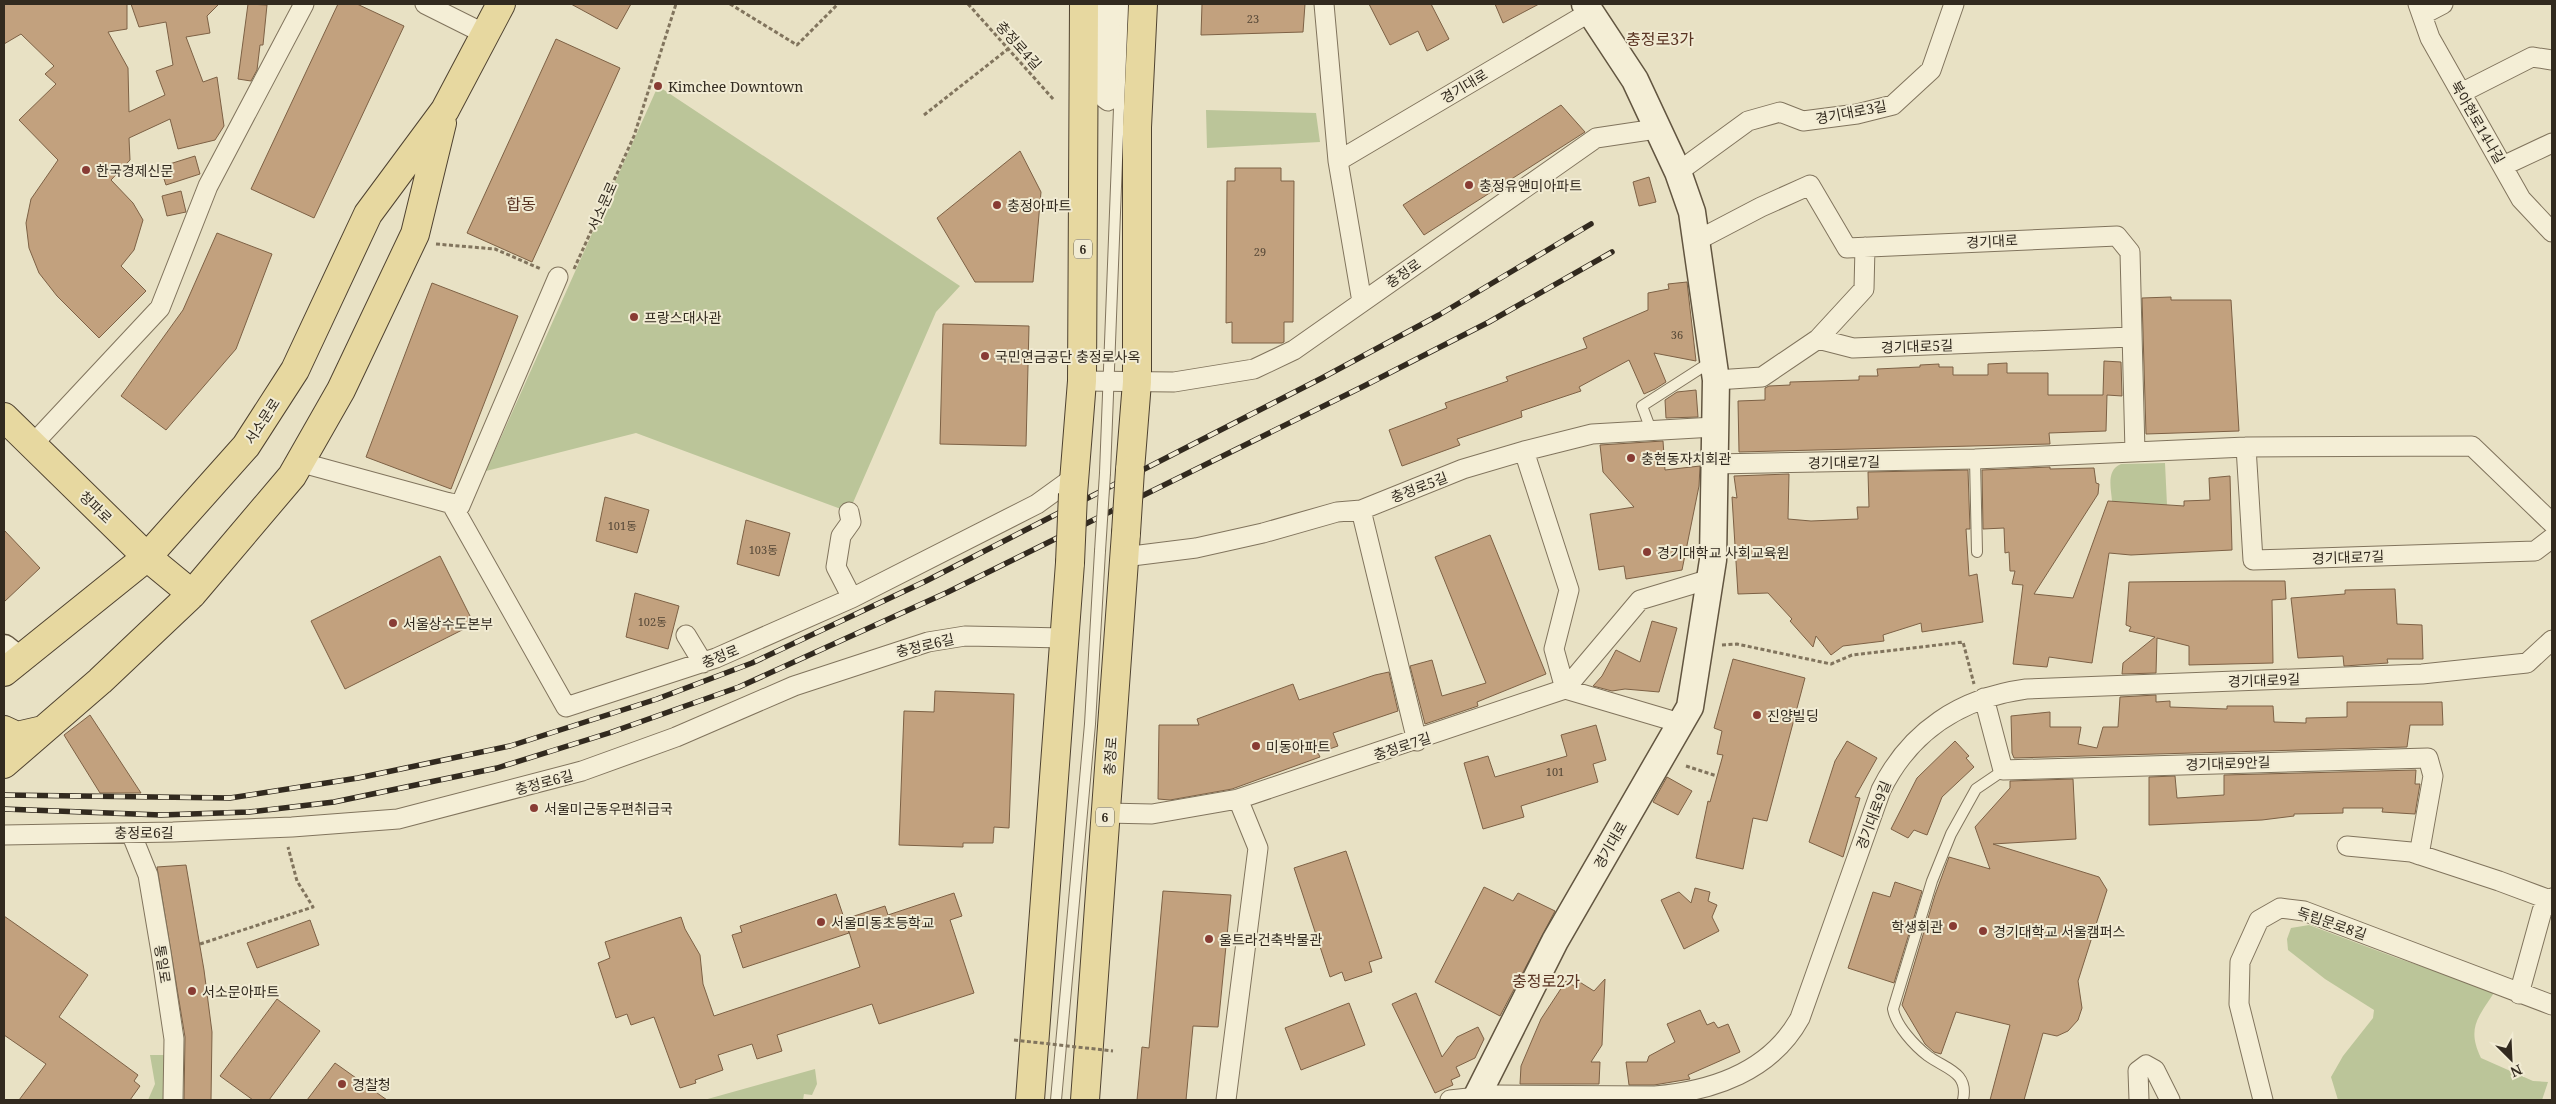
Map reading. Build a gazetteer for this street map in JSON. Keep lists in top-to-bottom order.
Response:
{
  "streets": {
    "main road": [
      "경기대로",
      "서소문로",
      "6",
      "충정로",
      "청파로"
    ],
    "street": [
      "경기대로3길",
      "북아현로14나길",
      "경기대로5길",
      "경기대로7길",
      "충정로5길",
      "충정로6길",
      "경기대로9길",
      "충정로7길",
      "경기대로9안길",
      "독립문로8길",
      "통일로"
    ],
    "path": ["충정로4길"]
  },
  "crossings": [
    ["경기대로", "경기대로3길"],
    ["경기대로", "충정로"],
    ["경기대로", "경기대로5길"],
    ["경기대로", "경기대로7길"],
    ["경기대로", "충정로5길"],
    ["경기대로", "경기대로9길"],
    ["서소문로", "청파로"],
    ["6", "충정로"],
    ["6", "충정로6길"],
    ["충정로", "충정로5길"],
    ["충정로", "충정로7길"],
    ["충정로6길", "통일로"]
  ],
  "districts": ["충정로3가", "합동", "충정로2가"],
  "places": [
    "Kimchee Downtown",
    "한국경제신문",
    "충정유앤미아파트",
    "충정아파트",
    "프랑스대사관",
    "국민연금공단 충정로사옥",
    "충현동자치회관",
    "경기대학교 사회교육원",
    "서울상수도본부",
    "진양빌딩",
    "미동아파트",
    "서울미근동우편취급국",
    "서울미동초등학교",
    "학생회관",
    "경기대학교 서울캠퍼스",
    "울트라건축박물관",
    "서소문아파트",
    "경찰청"
  ],
  "house_numbers": [
    "23",
    "29",
    "36",
    "101동",
    "103동",
    "102동",
    "101"
  ],
  "north": "bottom right"
}
